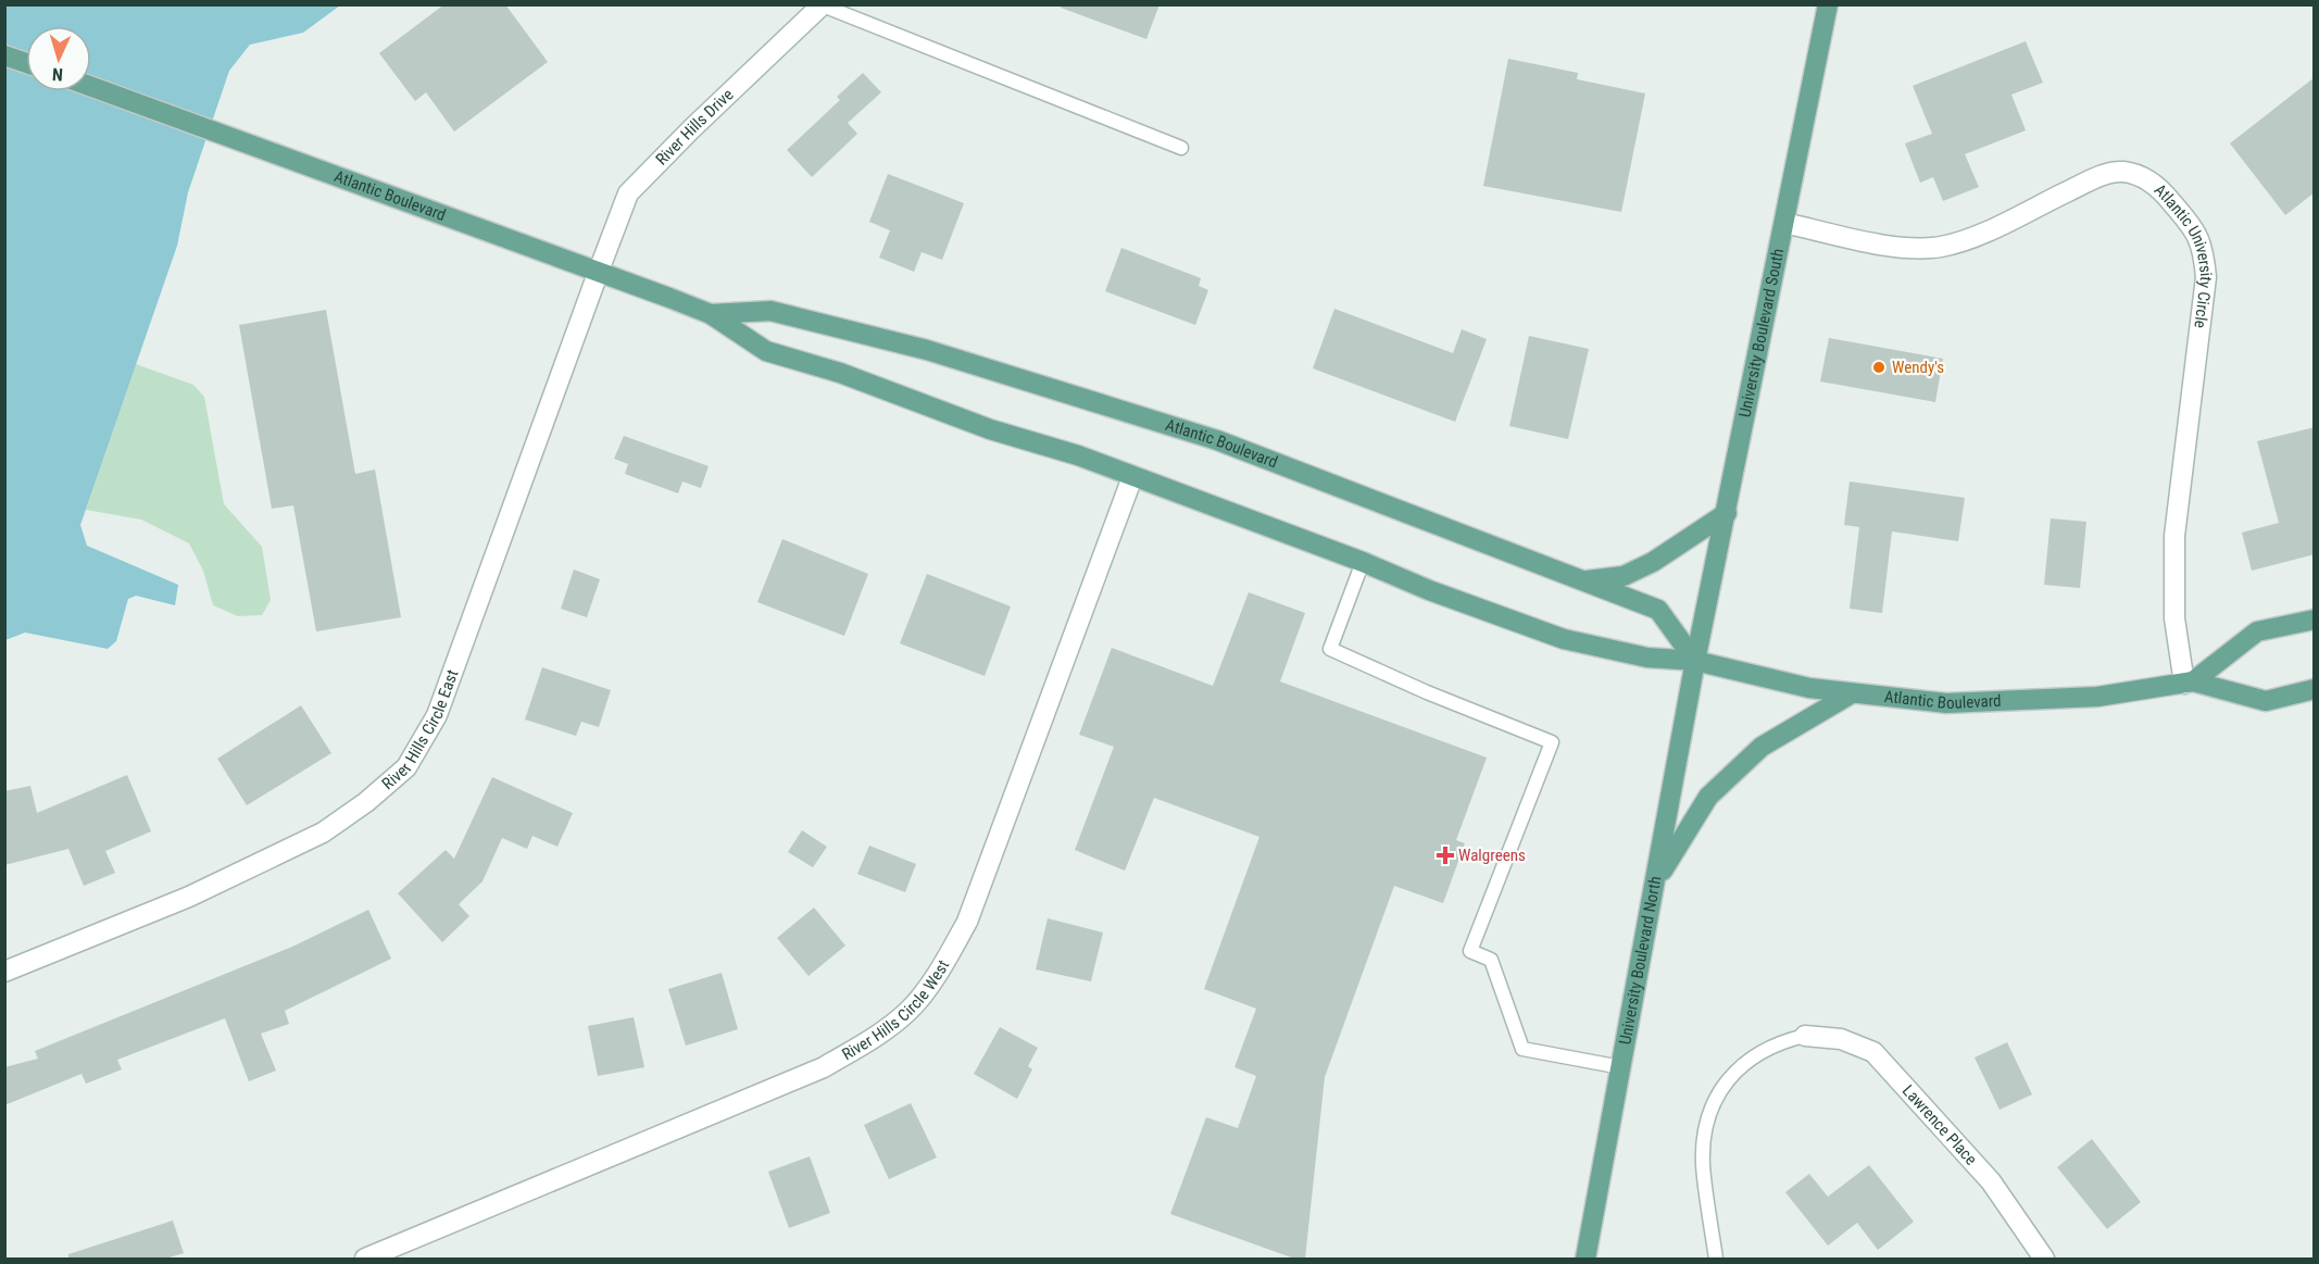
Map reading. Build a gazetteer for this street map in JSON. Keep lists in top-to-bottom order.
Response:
{
  "streets": {
    "main road": ["Atlantic Boulevard", "University Boulevard South", "University Boulevard North"],
    "street": [
      "River Hills Drive",
      "Atlantic University Circle",
      "River Hills Circle East",
      "River Hills Circle West",
      "Lawrence Place"
    ]
  },
  "crossings": [
    ["River Hills Drive", "Atlantic Boulevard"],
    ["River Hills Drive", "River Hills Circle East"],
    ["Atlantic Boulevard", "Atlantic University Circle"],
    ["Atlantic Boulevard", "University Boulevard South"],
    ["Atlantic Boulevard", "River Hills Circle East"],
    ["Atlantic Boulevard", "University Boulevard North"],
    ["Atlantic Boulevard", "River Hills Circle West"],
    ["Atlantic University Circle", "University Boulevard South"],
    ["University Boulevard South", "University Boulevard North"]
  ],
  "places": {
    "other": ["Wendy's"],
    "health": ["Walgreens"]
  },
  "north": "bottom"
}
